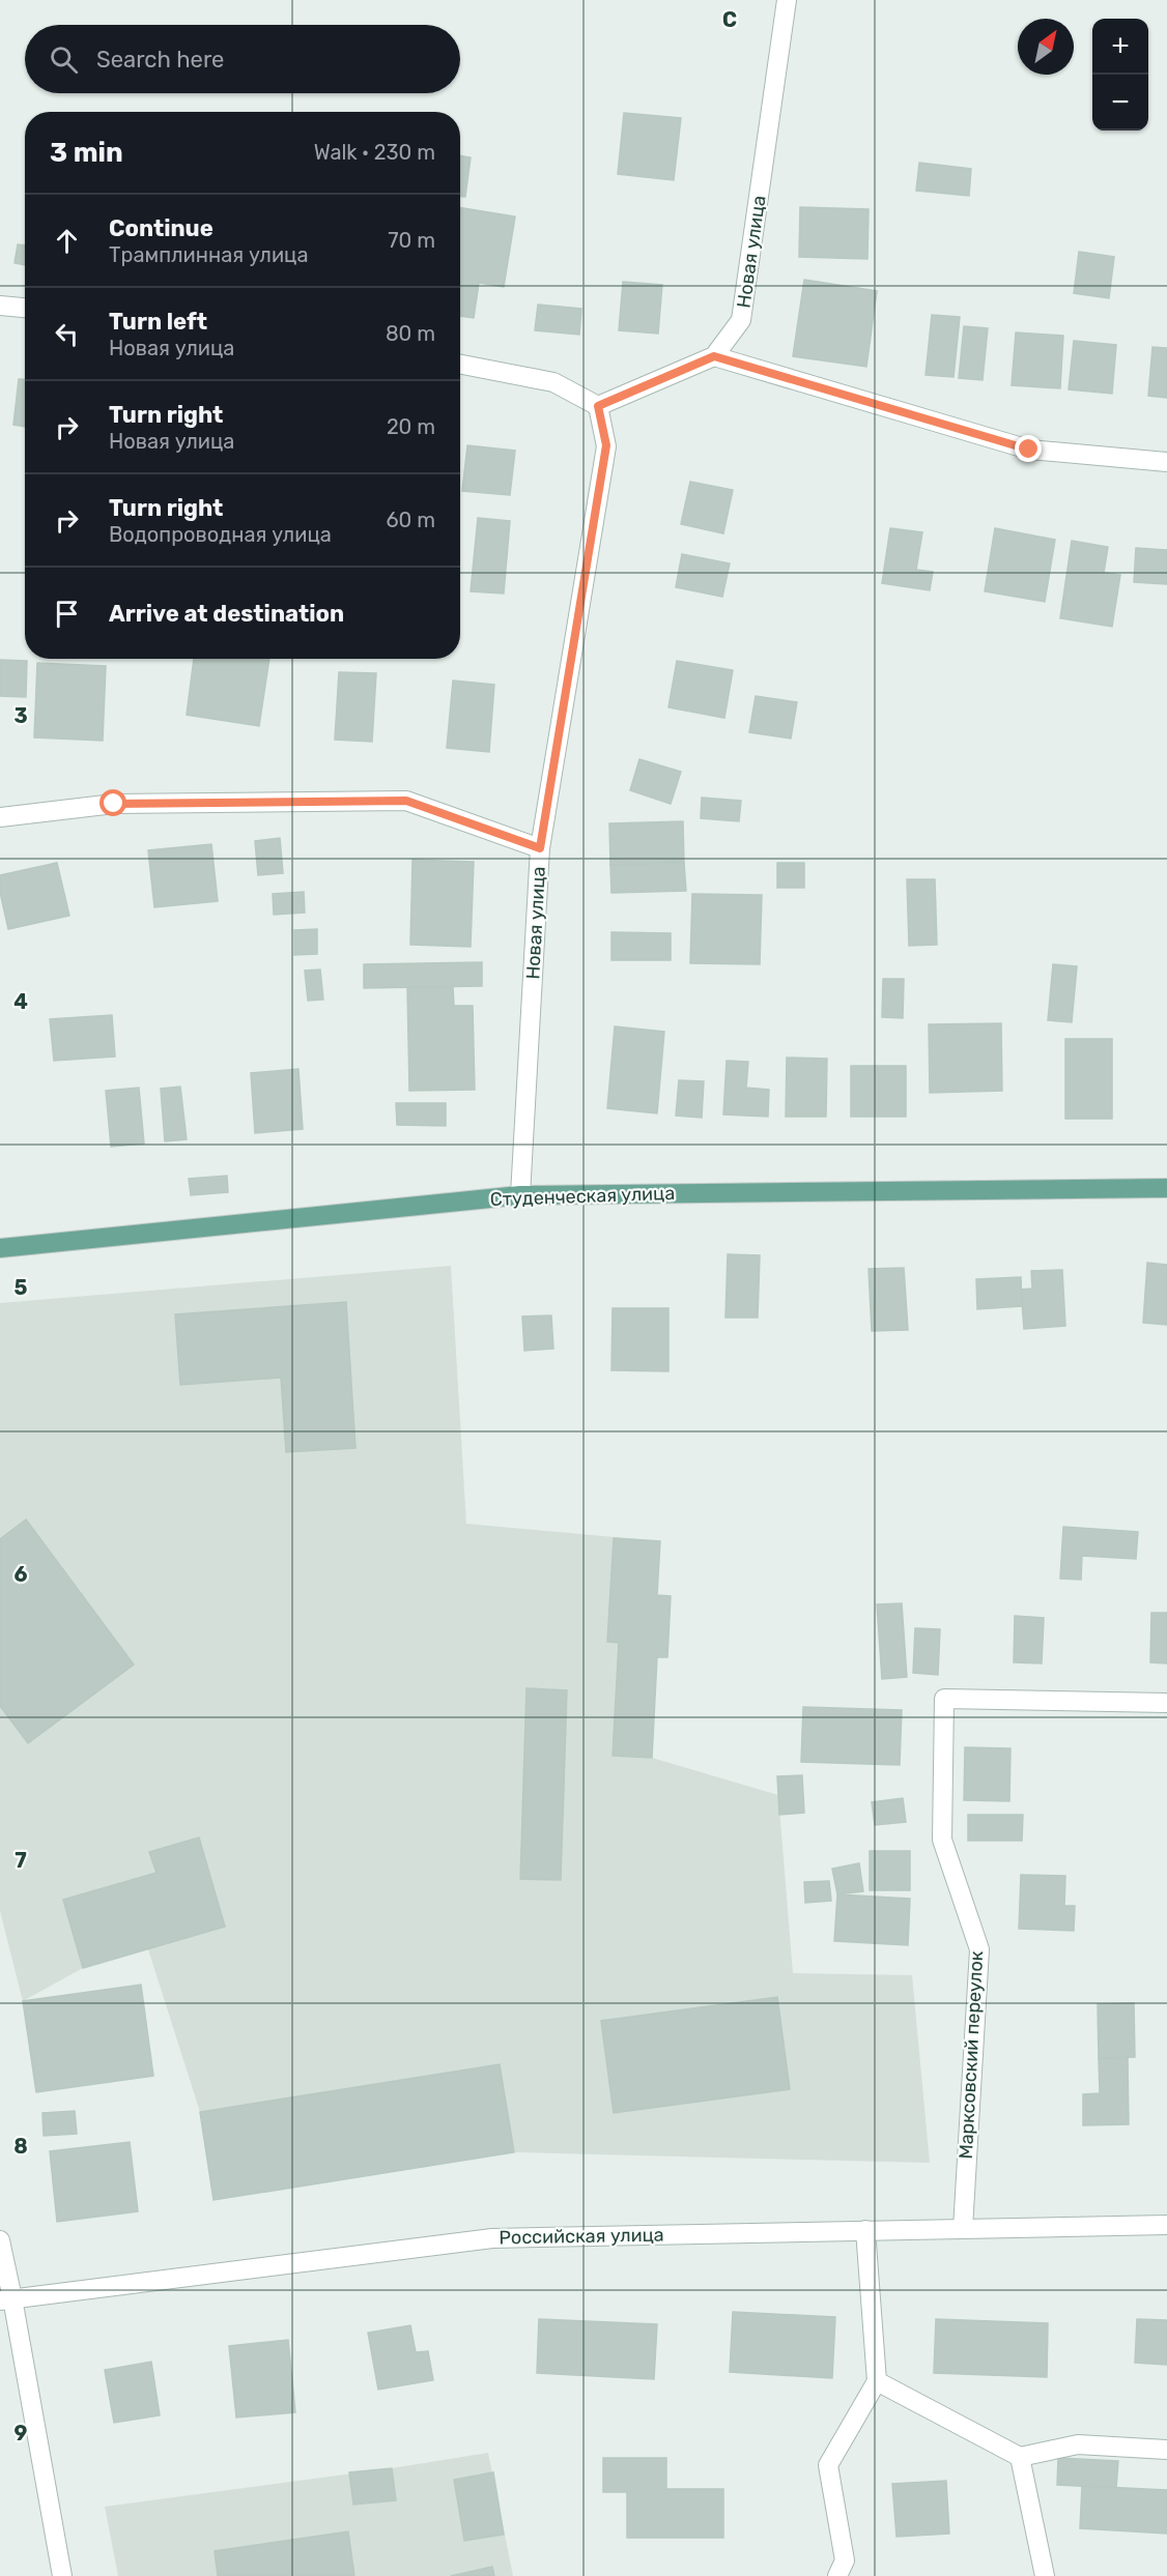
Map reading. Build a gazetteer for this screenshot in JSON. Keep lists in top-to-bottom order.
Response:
{
  "streets": {
    "main road": ["Студенческая улица"],
    "street": ["Новая улица", "Марксовский переулок", "Российская улица"]
  },
  "crossings": [
    ["Новая улица", "Студенческая улица"],
    ["Марксовский переулок", "Российская улица"]
  ],
  "north": "top right",
  "page": {
    "map_buttons": ["+", "−"],
    "search": "Search here",
    "heading": ["3 min", "Walk · 230 m"],
    "list": [
      ["Continue", "Трамплинная улица", "70 m"],
      ["Turn left", "Новая улица", "80 m"],
      ["Turn right", "Новая улица", "20 m"],
      ["Turn right", "Водопроводная улица", "60 m"],
      "Arrive at destination"
    ]
  },
  "grid": {
    "columns": ["C"],
    "rows": [
      "3",
      "4",
      "5",
      "6",
      "7",
      "8",
      "9"
    ]
  }
}
